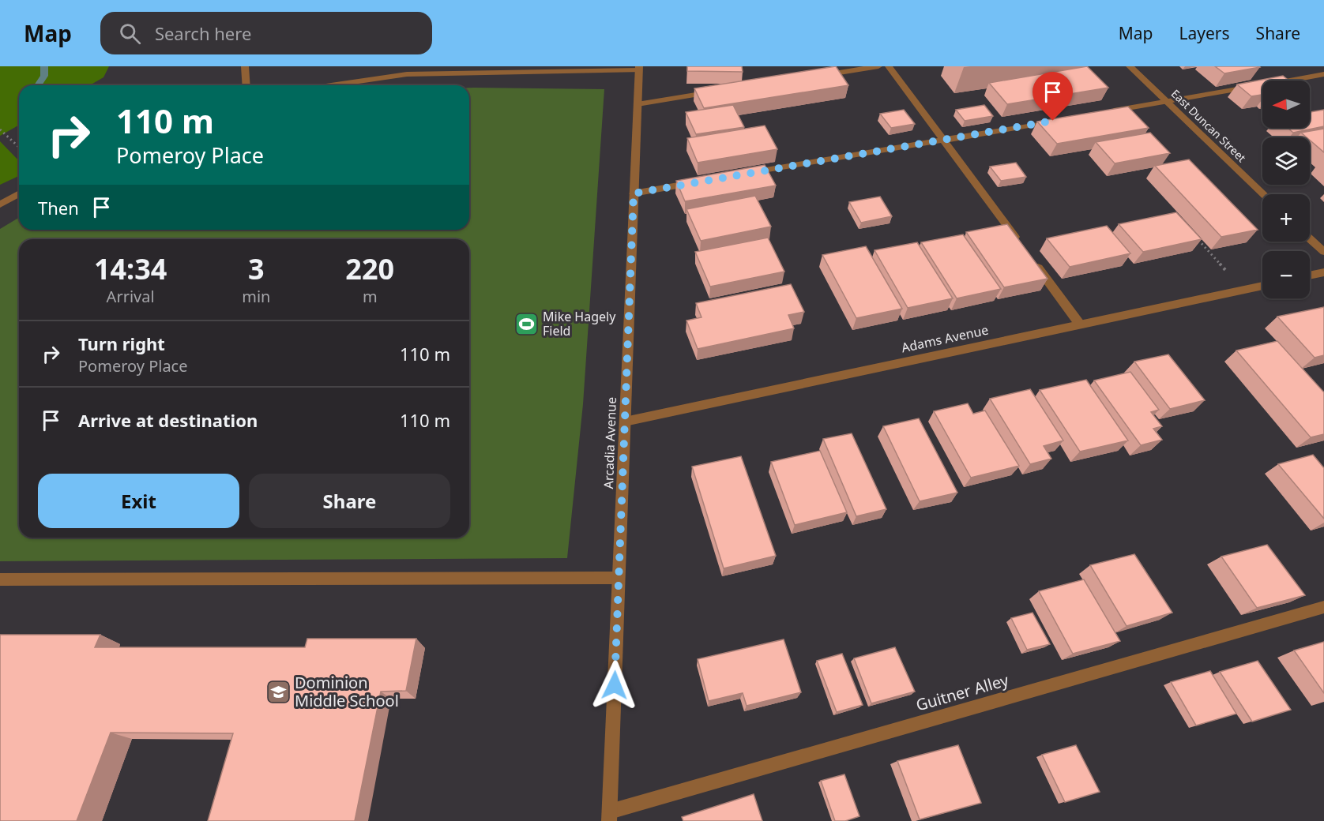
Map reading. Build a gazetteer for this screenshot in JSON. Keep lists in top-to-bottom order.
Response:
{
  "streets": {
    "street": [
      "East Duncan Street",
      "Adams Avenue",
      "Arcadia Avenue",
      "Guitner Alley"
    ]
  },
  "crossings": [
    ["Adams Avenue", "Arcadia Avenue"],
    ["Arcadia Avenue", "Guitner Alley"]
  ],
  "places": {
    "sports": ["Mike Hagely Field"],
    "school or university": ["Dominion Middle School"]
  },
  "north": "left",
  "page": {
    "header": "Map",
    "search": "Search here",
    "nav": ["Map", "Layers", "Share"],
    "map_buttons": ["+", "−"],
    "turn": ["110 m", "Pomeroy Place"],
    "then": "Then",
    "eta": [
      "14:34",
      "Arrival",
      "3",
      "min",
      "220",
      "m"
    ],
    "list": [
      {
        "name": "Turn right",
        "note": "Pomeroy Place",
        "value": "110 m"
      },
      {
        "name": "Arrive at destination",
        "value": "110 m"
      }
    ],
    "buttons": ["Exit", "Share"]
  }
}
